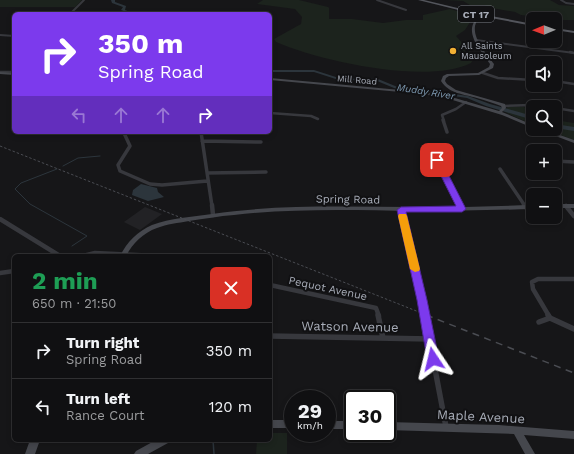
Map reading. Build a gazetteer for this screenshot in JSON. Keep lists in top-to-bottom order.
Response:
{
  "streets": {
    "main road": ["CT 17"],
    "street": [
      "Mill Road",
      "Spring Road",
      "Pequot Avenue",
      "Watson Avenue",
      "Maple Avenue"
    ]
  },
  "crossings": [
    ["Pequot Avenue", "Watson Avenue"]
  ],
  "water": ["Muddy River"],
  "places": ["All Saints Mausoleum"],
  "north": "left",
  "page": {
    "map_buttons": ["+", "−"],
    "turn": ["350 m", "Spring Road"],
    "heading": ["2 min", "650 m · 21:50"],
    "list": [
      {
        "name": "Turn right",
        "note": "Spring Road",
        "value": "350 m"
      },
      {
        "name": "Turn left",
        "note": "Rance Court",
        "value": "120 m"
      }
    ],
    "speed": "29 km/h",
    "limit": "30"
  }
}
